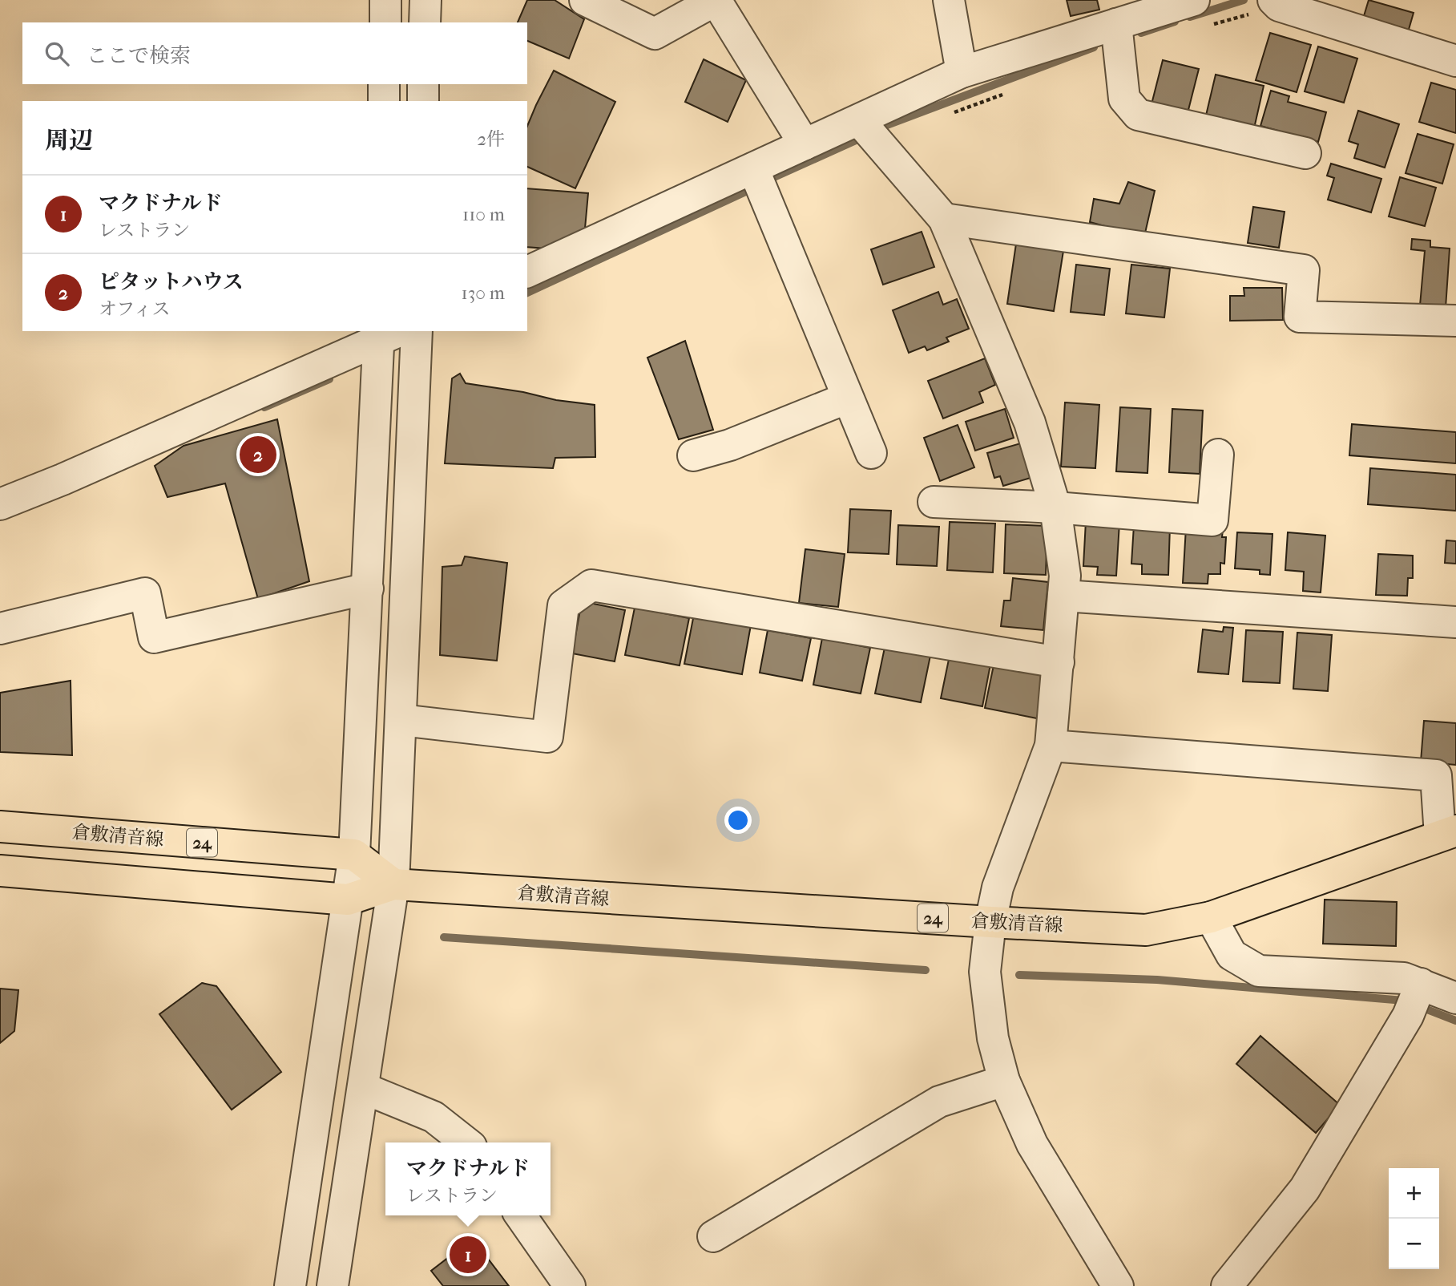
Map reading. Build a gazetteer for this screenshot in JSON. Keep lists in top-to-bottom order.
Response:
{
  "streets": {
    "main road": ["倉敷清音線", "24"]
  },
  "page": {
    "search": "ここで検索",
    "heading": ["周辺", "2件"],
    "list": [
      {
        "mark": "1",
        "name": "マクドナルド",
        "note": "レストラン",
        "value": "110 m"
      },
      {
        "mark": "2",
        "name": "ピタットハウス",
        "note": "オフィス",
        "value": "130 m"
      }
    ],
    "pins": ["2", "1"],
    "popup": ["マクドナルド", "レストラン"],
    "map_buttons": ["+", "−"]
  }
}
